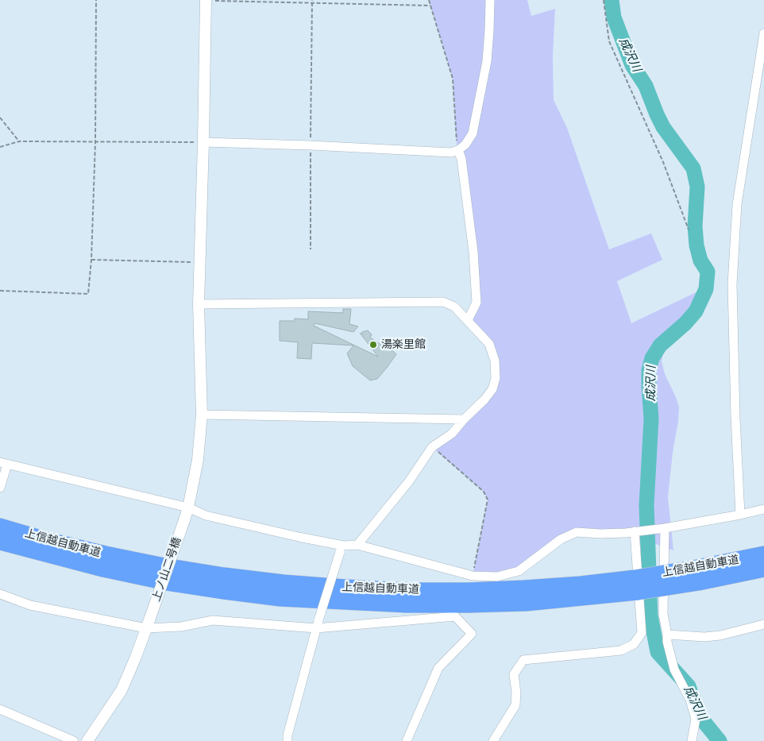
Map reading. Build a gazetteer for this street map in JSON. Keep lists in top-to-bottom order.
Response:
{
  "streets": {
    "highway": ["上信越自動車道"],
    "street": ["上ノ山二号橋"]
  },
  "water": ["成沢川"],
  "places": ["湯楽里館"]
}
